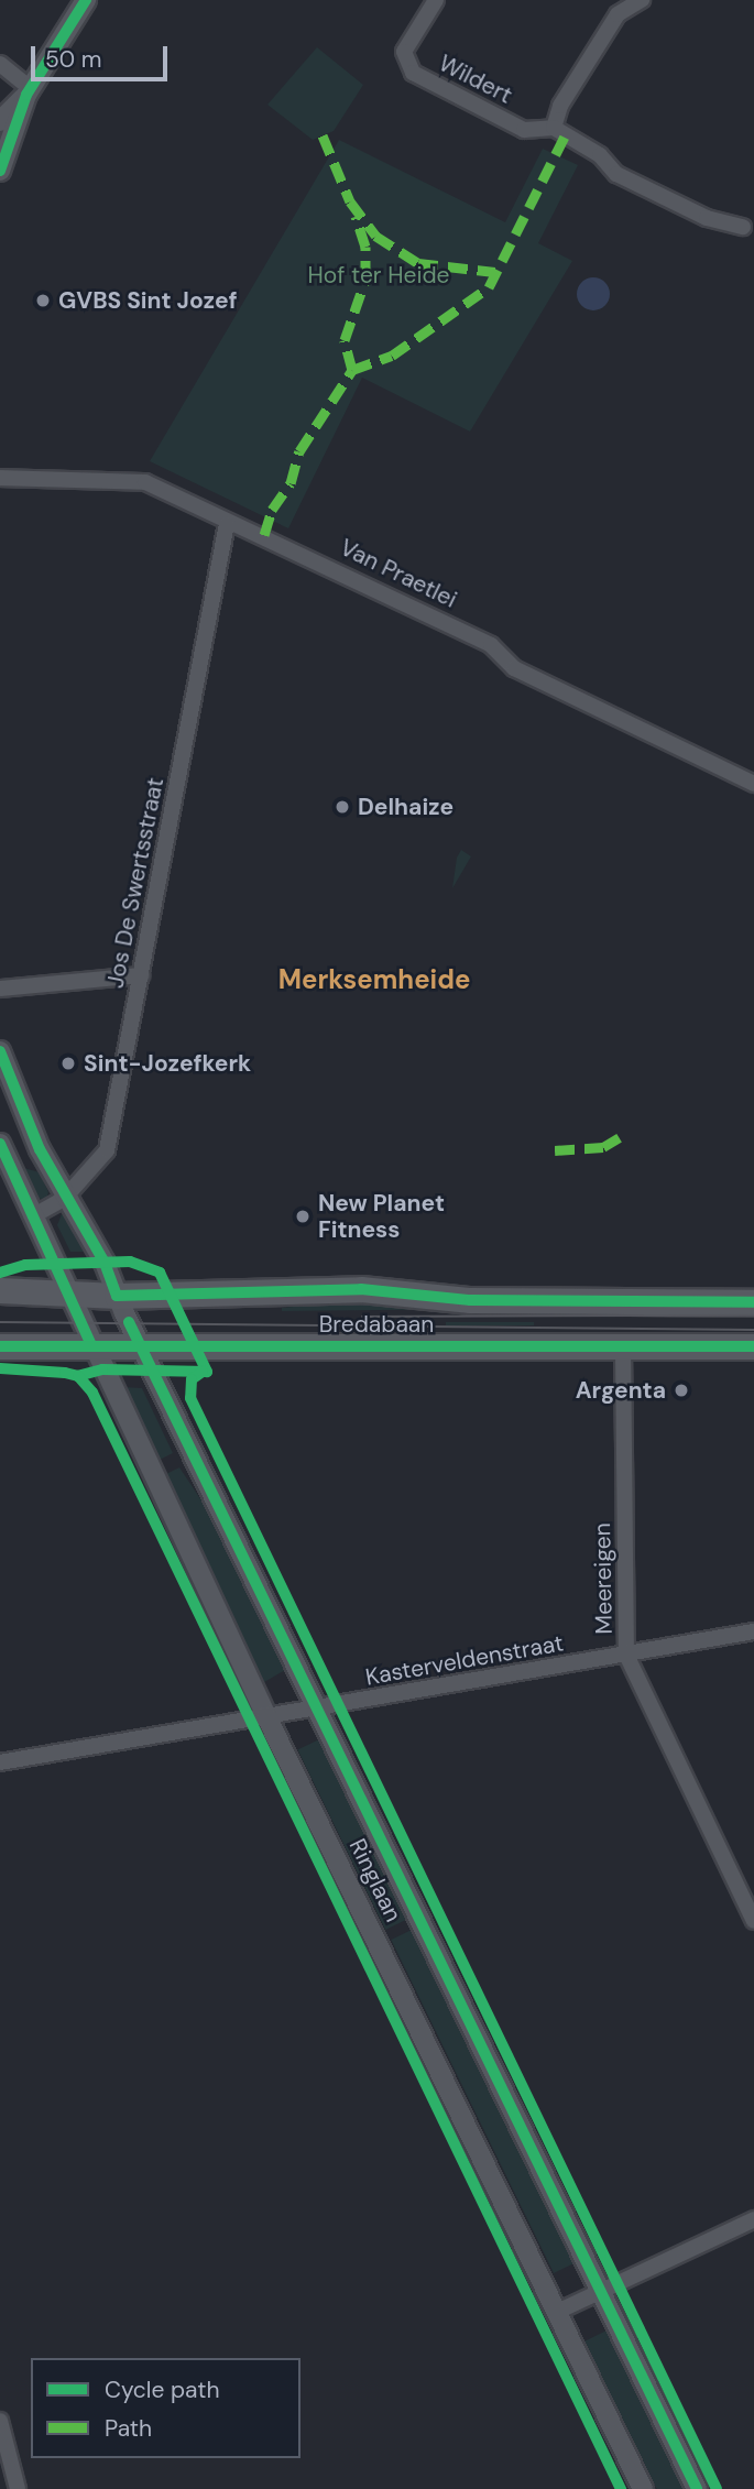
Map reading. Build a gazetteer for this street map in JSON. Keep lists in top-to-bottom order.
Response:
{
  "streets": {
    "main road": ["Bredabaan"],
    "street": [
      "Wildert",
      "Van Praetlei",
      "Jos De Swertsstraat",
      "Meereigen",
      "Kasterveldenstraat",
      "Ringlaan"
    ]
  },
  "crossings": [
    ["Van Praetlei", "Jos De Swertsstraat"],
    ["Jos De Swertsstraat", "Ringlaan"],
    ["Bredabaan", "Meereigen"],
    ["Bredabaan", "Ringlaan"],
    ["Meereigen", "Kasterveldenstraat"],
    ["Kasterveldenstraat", "Ringlaan"]
  ],
  "districts": ["Merksemheide"],
  "parks": ["Hof ter Heide"],
  "places": [
    "GVBS Sint Jozef",
    "Delhaize",
    "Sint-Jozefkerk",
    "New Planet Fitness",
    "Argenta"
  ],
  "legend": ["Cycle path", "Path"],
  "scale_bar": "50 m"
}
